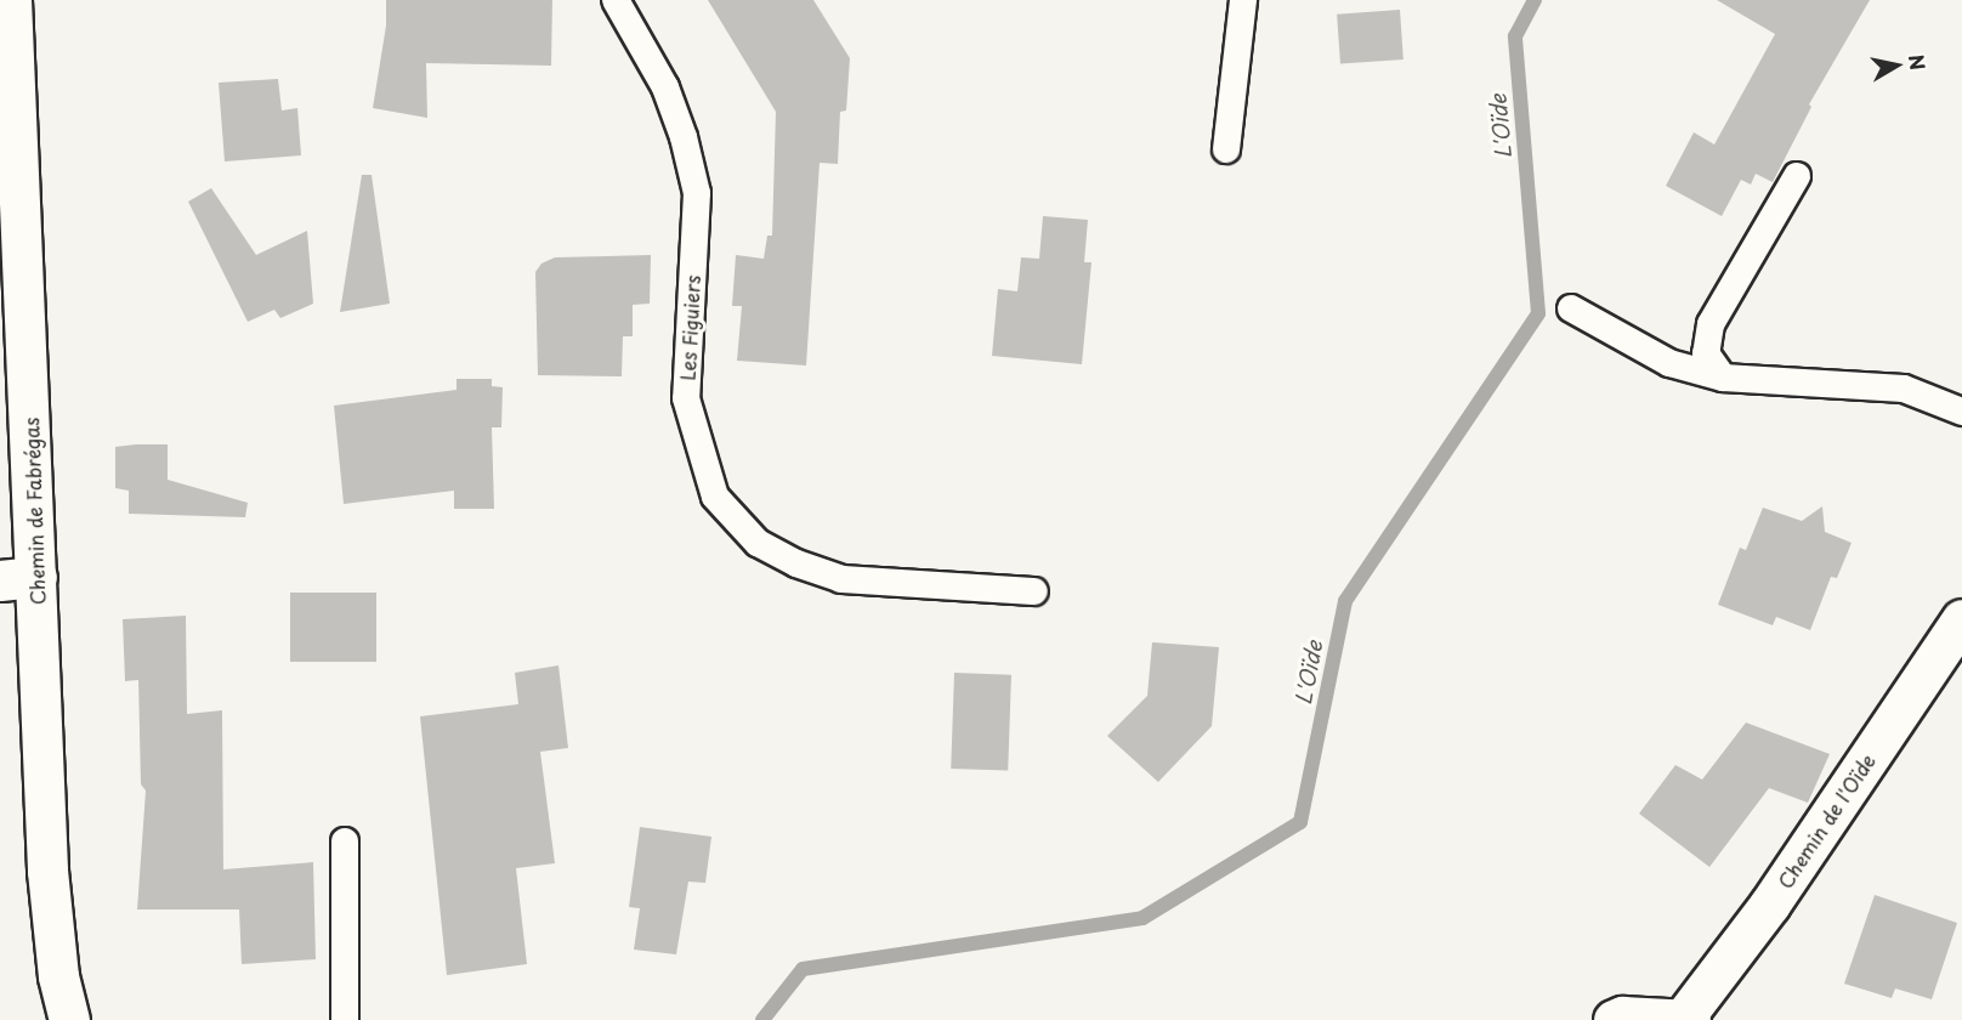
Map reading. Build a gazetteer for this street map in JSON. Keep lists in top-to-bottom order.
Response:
{
  "streets": {
    "street": ["Chemin de Fabrégas", "Chemin de l'Oïde"],
    "lane": ["Les Figuiers"]
  },
  "water": ["L'Oïde"],
  "north": "right"
}
